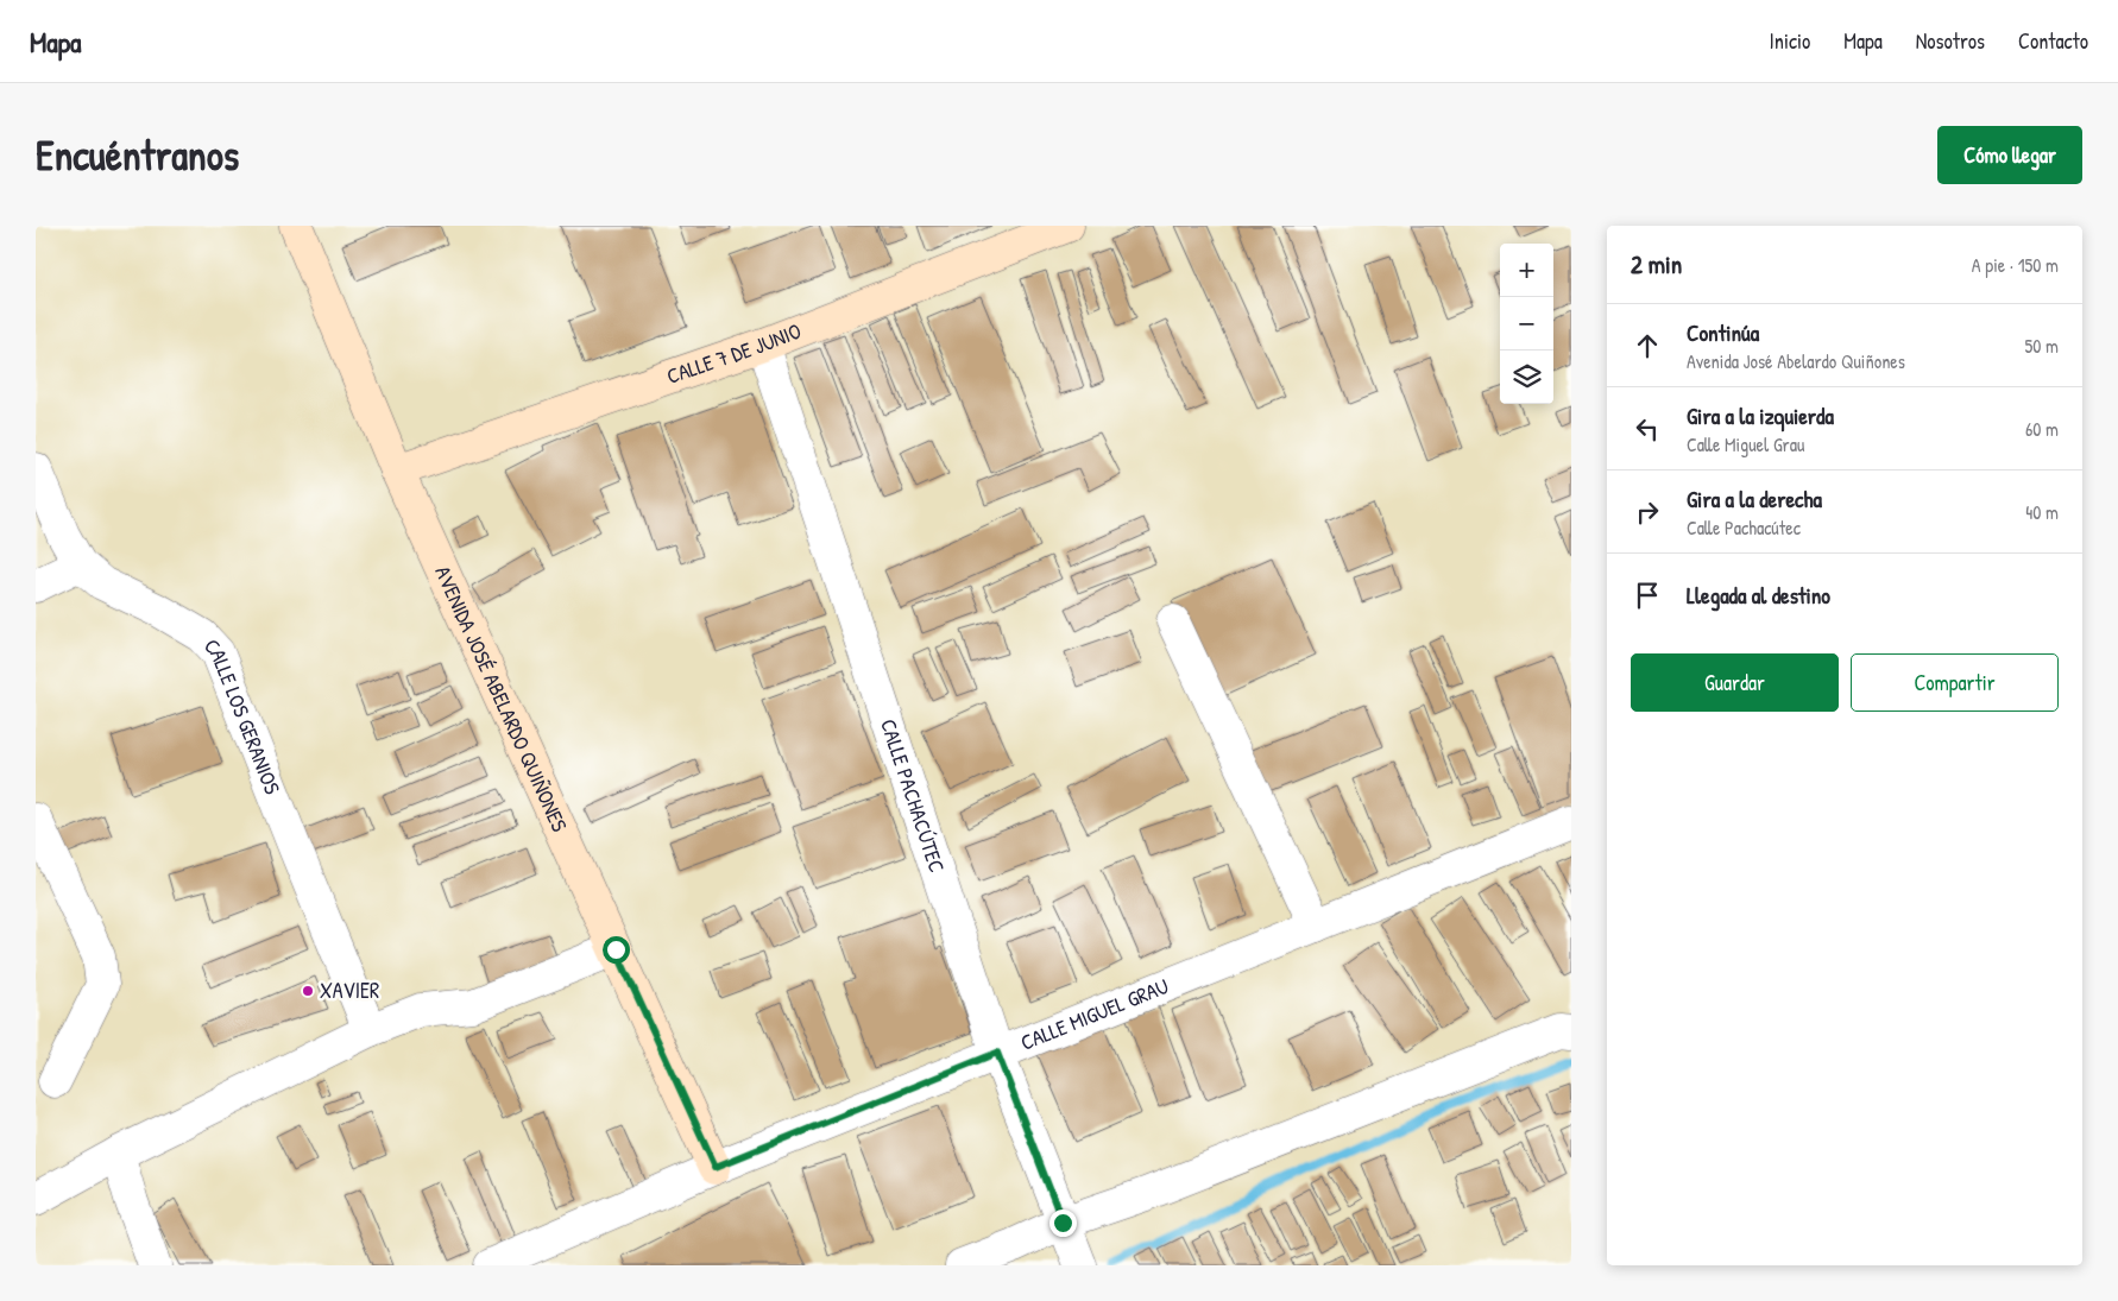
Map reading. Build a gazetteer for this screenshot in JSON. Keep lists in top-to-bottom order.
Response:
{
  "streets": {
    "street": [
      "CALLE 7 DE JUNIO",
      "AVENIDA JOSÉ ABELARDO QUIÑONES",
      "CALLE LOS GERANIOS",
      "CALLE PACHACÚTEC",
      "CALLE MIGUEL GRAU"
    ]
  },
  "crossings": [
    ["CALLE 7 DE JUNIO", "AVENIDA JOSÉ ABELARDO QUIÑONES"],
    ["CALLE 7 DE JUNIO", "CALLE PACHACÚTEC"],
    ["AVENIDA JOSÉ ABELARDO QUIÑONES", "CALLE MIGUEL GRAU"],
    ["CALLE PACHACÚTEC", "CALLE MIGUEL GRAU"]
  ],
  "places": ["XAVIER"],
  "page": {
    "header": "Mapa",
    "nav": [
      "Inicio",
      "Mapa",
      "Nosotros",
      "Contacto"
    ],
    "buttons": [
      "Cómo llegar",
      ["Guardar", "Compartir"]
    ],
    "title": "Encuéntranos",
    "heading": ["2 min", "A pie · 150 m"],
    "map_buttons": ["+", "−"],
    "list": [
      ["Continúa", "Avenida José Abelardo Quiñones", "50 m"],
      ["Gira a la izquierda", "Calle Miguel Grau", "60 m"],
      ["Gira a la derecha", "Calle Pachacútec", "40 m"],
      "Llegada al destino"
    ]
  }
}
